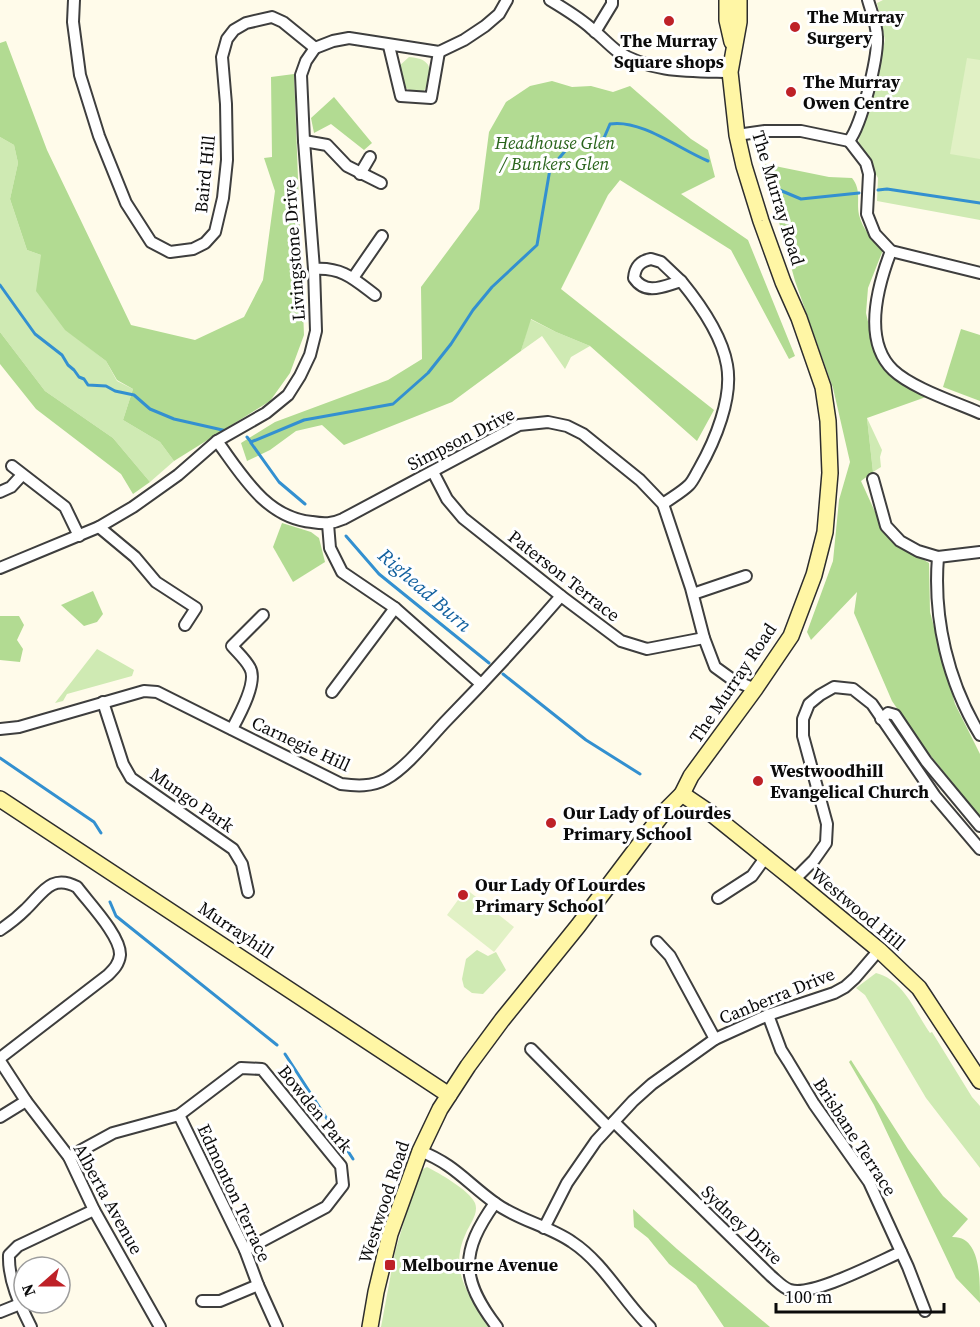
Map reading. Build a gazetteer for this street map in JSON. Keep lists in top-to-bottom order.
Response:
{
  "streets": {
    "street": [
      "Baird Hill",
      "The Murray Road",
      "Livingstone Drive",
      "Simpson Drive",
      "Paterson Terrace",
      "Carnegie Hill",
      "Mungo Park",
      "Westwood Hill",
      "Murrayhill",
      "Canberra Drive",
      "Bowden Park",
      "Brisbane Terrace",
      "Edmonton Terrace",
      "Alberta Avenue",
      "Westwood Road",
      "Sydney Drive"
    ]
  },
  "crossings": [
    ["Baird Hill", "Livingstone Drive"],
    ["The Murray Road", "Simpson Drive"],
    ["The Murray Road", "Westwood Hill"],
    ["The Murray Road", "Murrayhill"],
    ["The Murray Road", "Westwood Road"],
    ["Simpson Drive", "Paterson Terrace"],
    ["Paterson Terrace", "Carnegie Hill"],
    ["Carnegie Hill", "Mungo Park"],
    ["Westwood Hill", "Canberra Drive"],
    ["Murrayhill", "Westwood Road"],
    ["Canberra Drive", "Brisbane Terrace"],
    ["Canberra Drive", "Sydney Drive"],
    ["Bowden Park", "Edmonton Terrace"],
    ["Brisbane Terrace", "Sydney Drive"],
    ["Edmonton Terrace", "Alberta Avenue"]
  ],
  "water": ["Righead Burn"],
  "parks": ["Headhouse Glen / Bunkers Glen"],
  "places": {
    "other": [
      "The Murray Square shops",
      "The Murray Surgery",
      "The Murray Owen Centre",
      "Westwoodhill Evangelical Church",
      "Our Lady of Lourdes Primary School",
      "Our Lady Of Lourdes Primary School"
    ],
    "transit": ["Melbourne Avenue"]
  },
  "scale_bar": "100 m",
  "north": "left"
}
